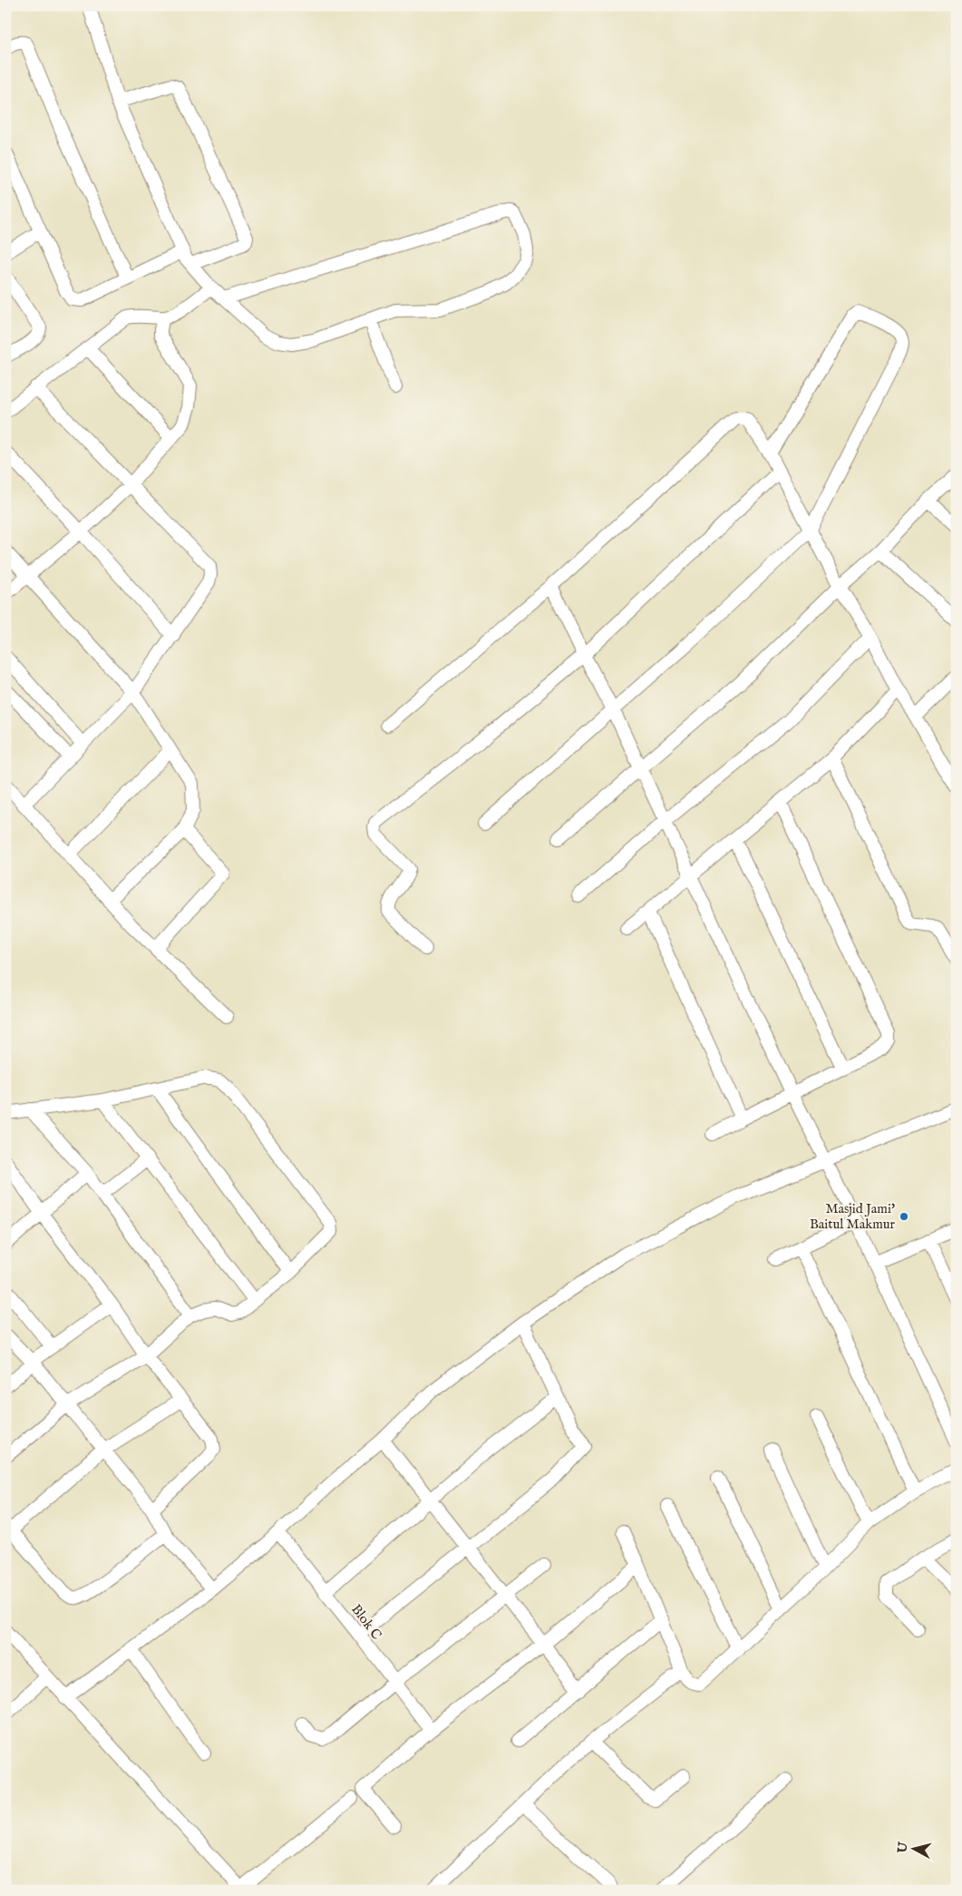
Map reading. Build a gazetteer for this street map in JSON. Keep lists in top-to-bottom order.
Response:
{
  "streets": {
    "street": ["Blok C"]
  },
  "places": ["Masjid Jami' Baitul Makmur"],
  "north": "left"
}
